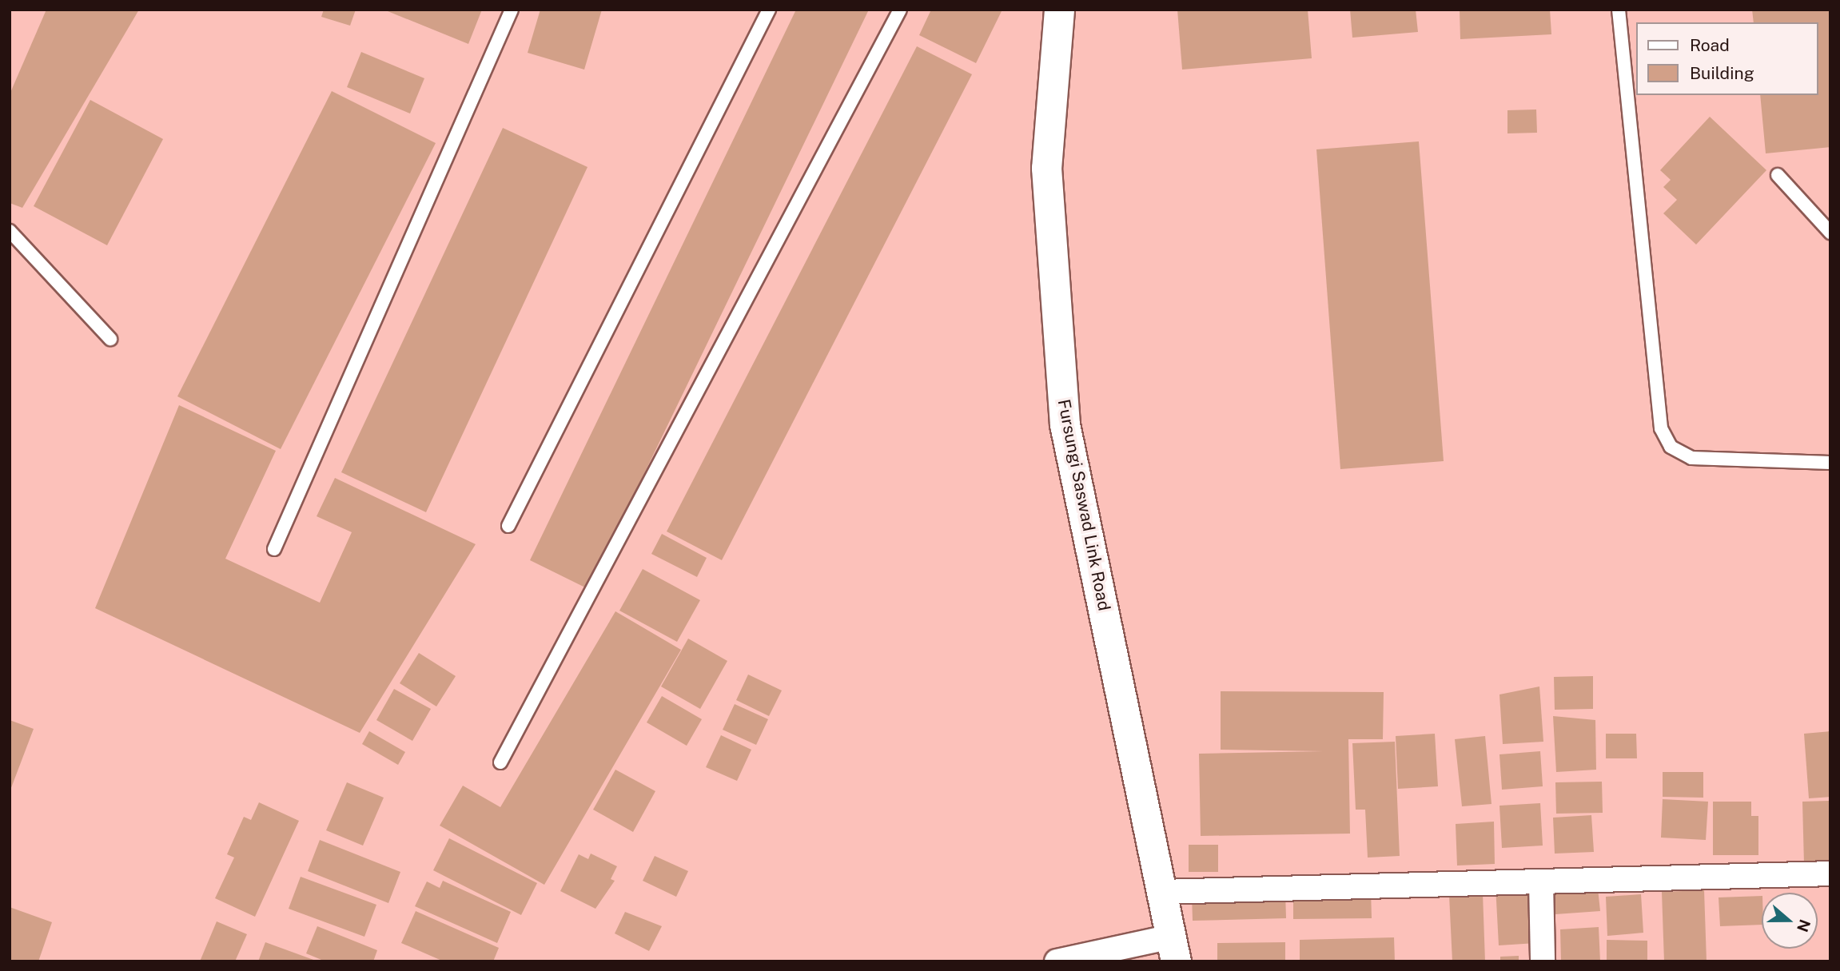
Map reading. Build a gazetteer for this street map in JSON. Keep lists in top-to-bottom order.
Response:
{
  "streets": {
    "street": ["Fursungi Saswad Link Road"]
  },
  "legend": ["Road", "Building"],
  "north": "right"
}
